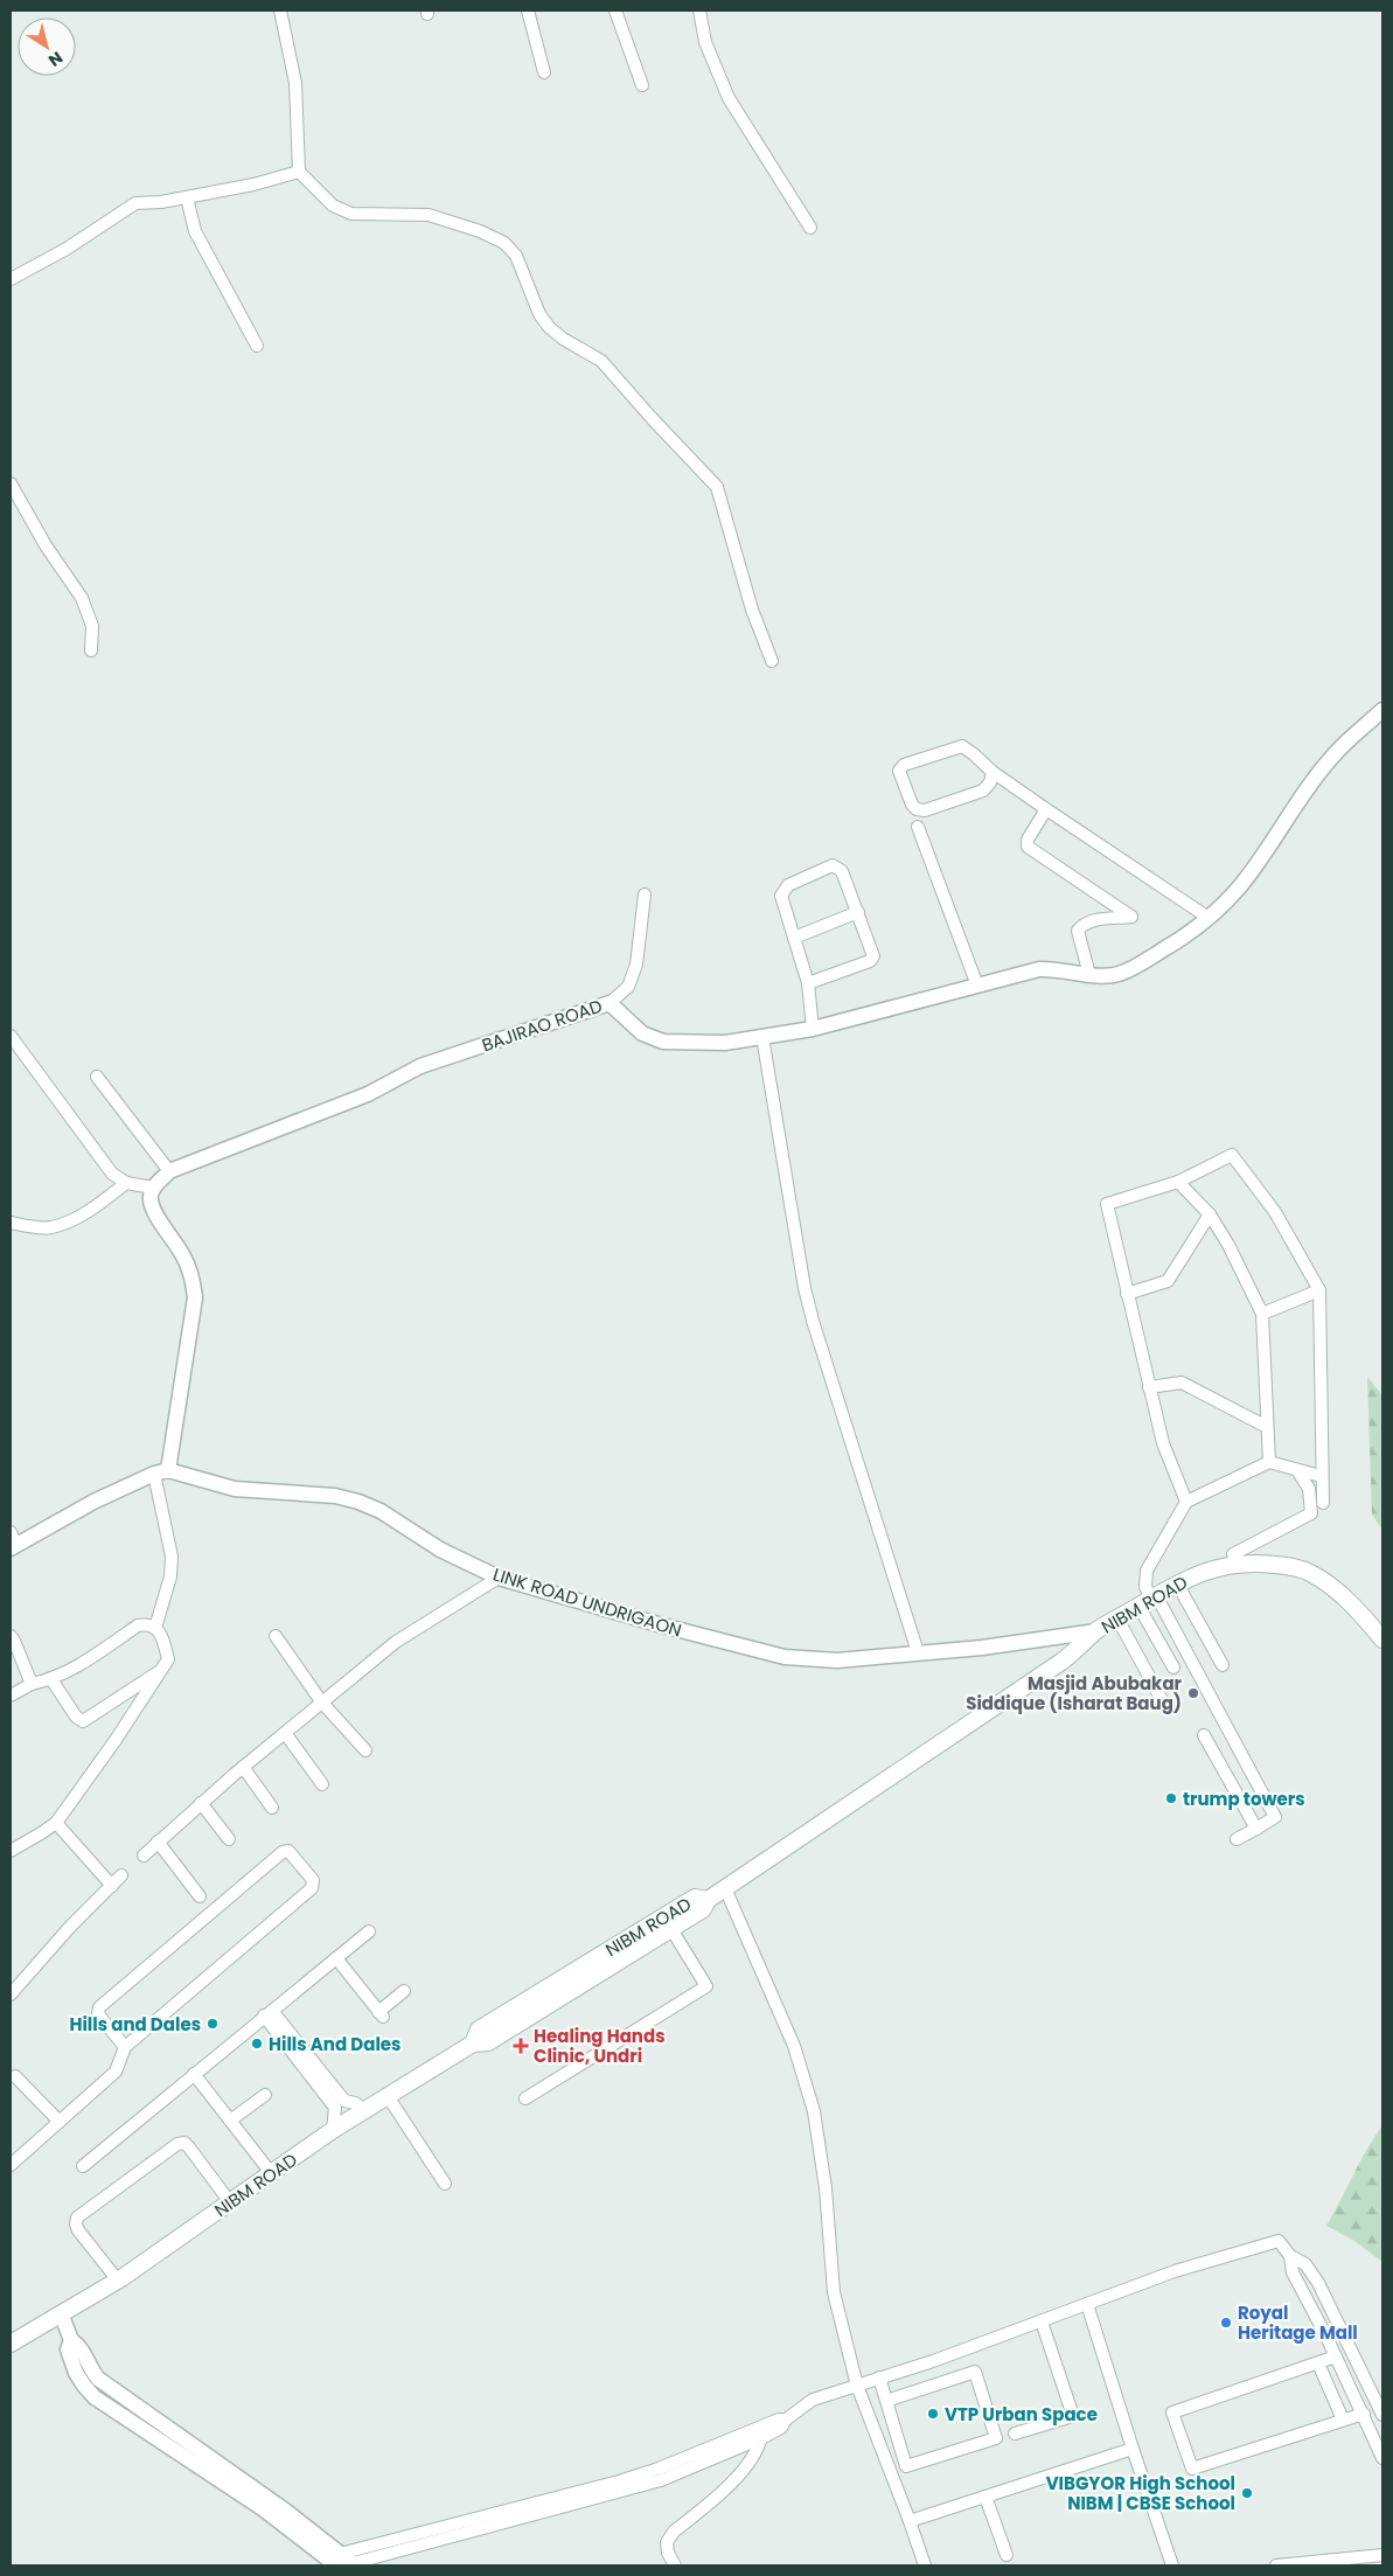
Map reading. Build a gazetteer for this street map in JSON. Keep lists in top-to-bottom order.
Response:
{
  "streets": {
    "main road": ["NIBM ROAD"],
    "street": ["BAJIRAO ROAD", "LINK ROAD UNDRIGAON"]
  },
  "crossings": [
    ["LINK ROAD UNDRIGAON", "NIBM ROAD"]
  ],
  "places": {
    "other": [
      "Masjid Abubakar Siddique (Isharat Baug)",
      "trump towers",
      "Hills and Dales",
      "Hills And Dales",
      "Royal Heritage Mall",
      "VTP Urban Space",
      "VIBGYOR High School NIBM | CBSE School"
    ],
    "health": ["Healing Hands Clinic, Undri"]
  },
  "north": "bottom right"
}
